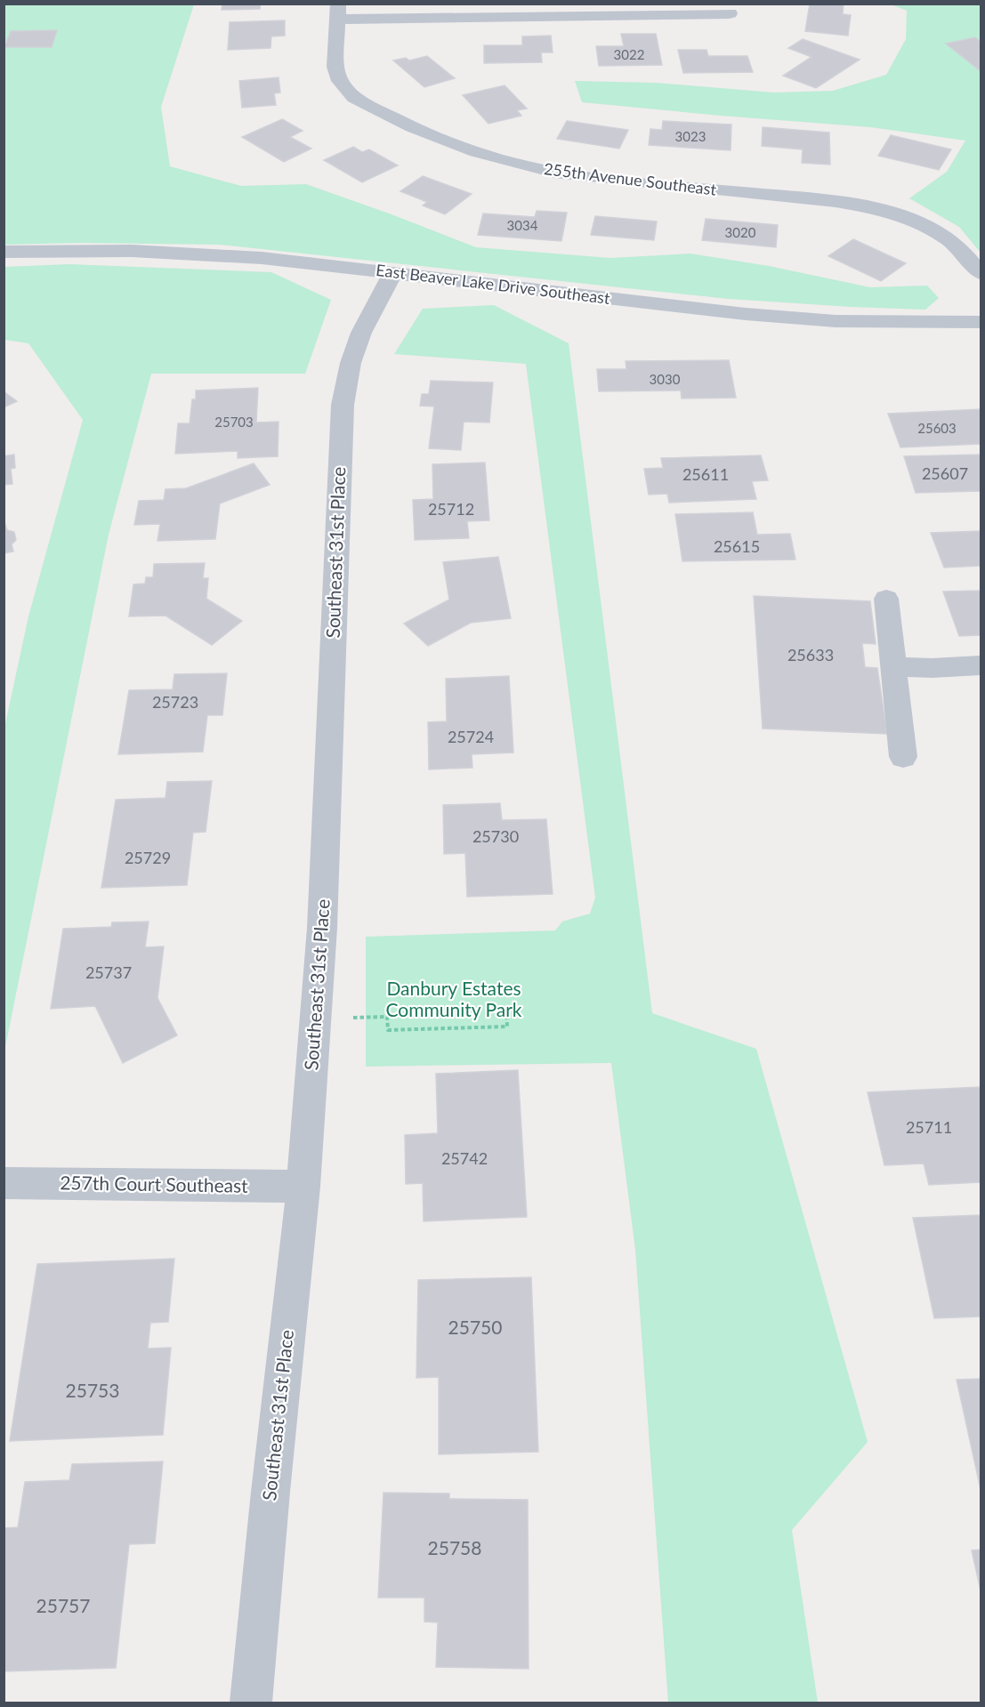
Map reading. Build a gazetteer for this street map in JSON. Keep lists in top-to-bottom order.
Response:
{
  "streets": {
    "street": [
      "255th Avenue Southeast",
      "East Beaver Lake Drive Southeast",
      "Southeast 31st Place",
      "257th Court Southeast"
    ]
  },
  "crossings": [
    ["East Beaver Lake Drive Southeast", "Southeast 31st Place"],
    ["Southeast 31st Place", "257th Court Southeast"]
  ],
  "parks": ["Danbury Estates Community Park"],
  "house_numbers": [
    "3022",
    "3023",
    "3034",
    "3020",
    "3030",
    "25703",
    "25603",
    "25607",
    "25611",
    "25712",
    "25615",
    "25633",
    "25723",
    "25724",
    "25730",
    "25729",
    "25737",
    "25711",
    "25742",
    "25750",
    "25753",
    "25758",
    "25757"
  ]
}
